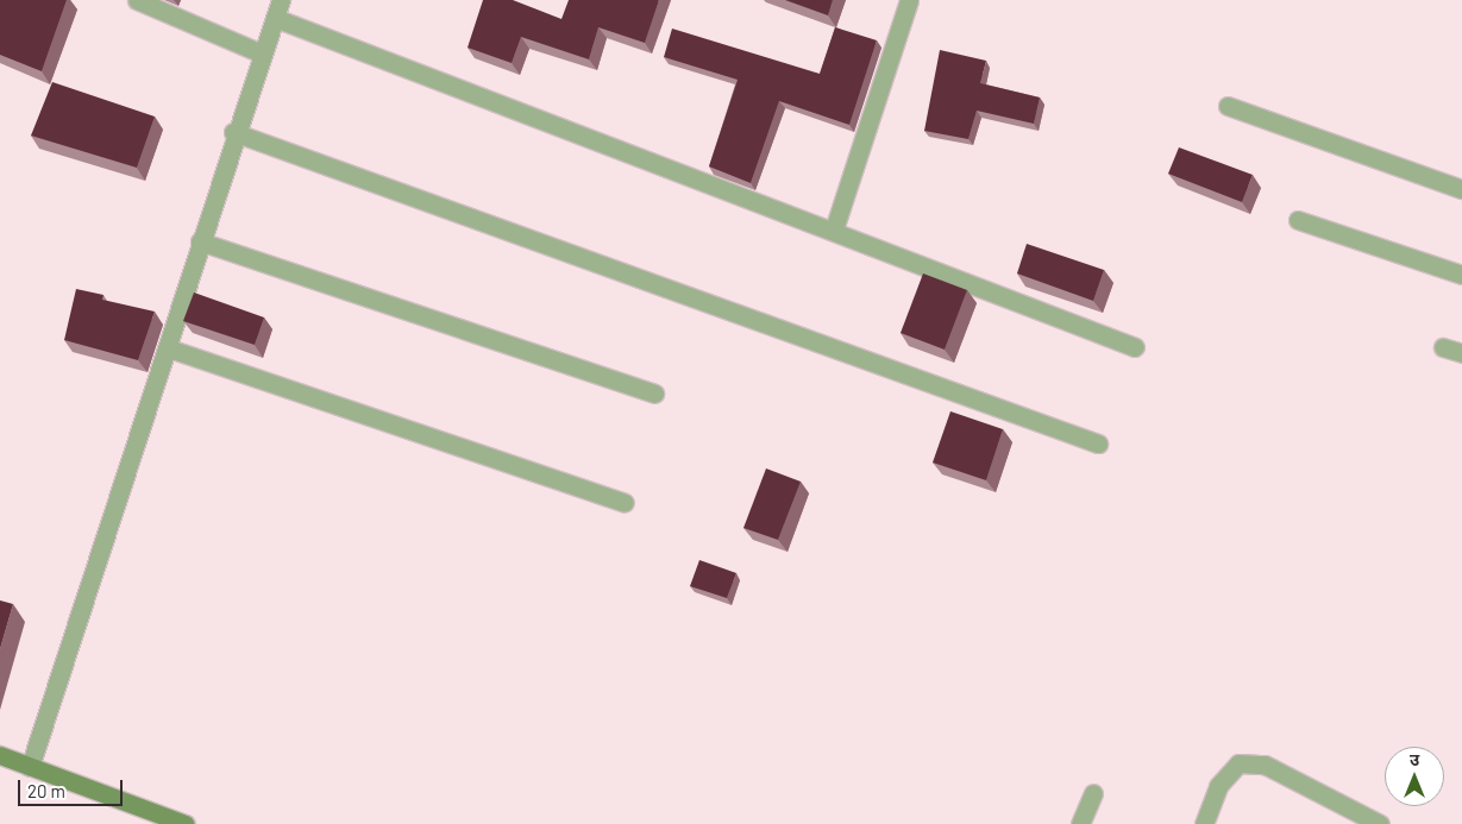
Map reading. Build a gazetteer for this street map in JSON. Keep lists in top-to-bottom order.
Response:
{
  "scale_bar": "20 m",
  "north": "top"
}
